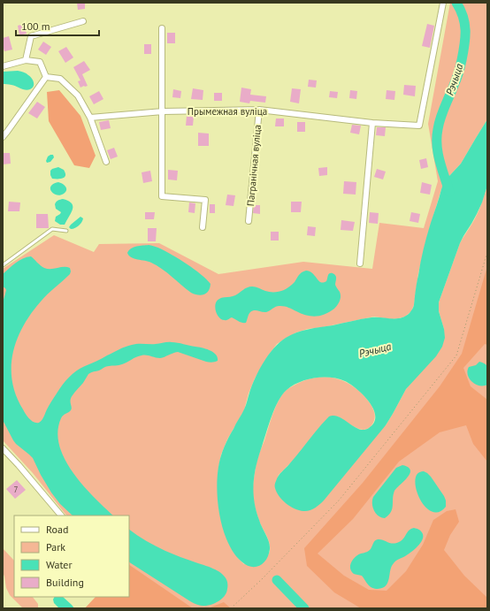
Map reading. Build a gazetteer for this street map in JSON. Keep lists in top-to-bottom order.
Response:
{
  "streets": {
    "street": ["Прымежная вуліца", "Пагранічная вуліца"]
  },
  "crossings": [
    ["Прымежная вуліца", "Пагранічная вуліца"]
  ],
  "water": ["Рэчыца"],
  "house_numbers": ["7"],
  "legend": [
    "Road",
    "Park",
    "Water",
    "Building"
  ],
  "scale_bar": "100 m"
}
